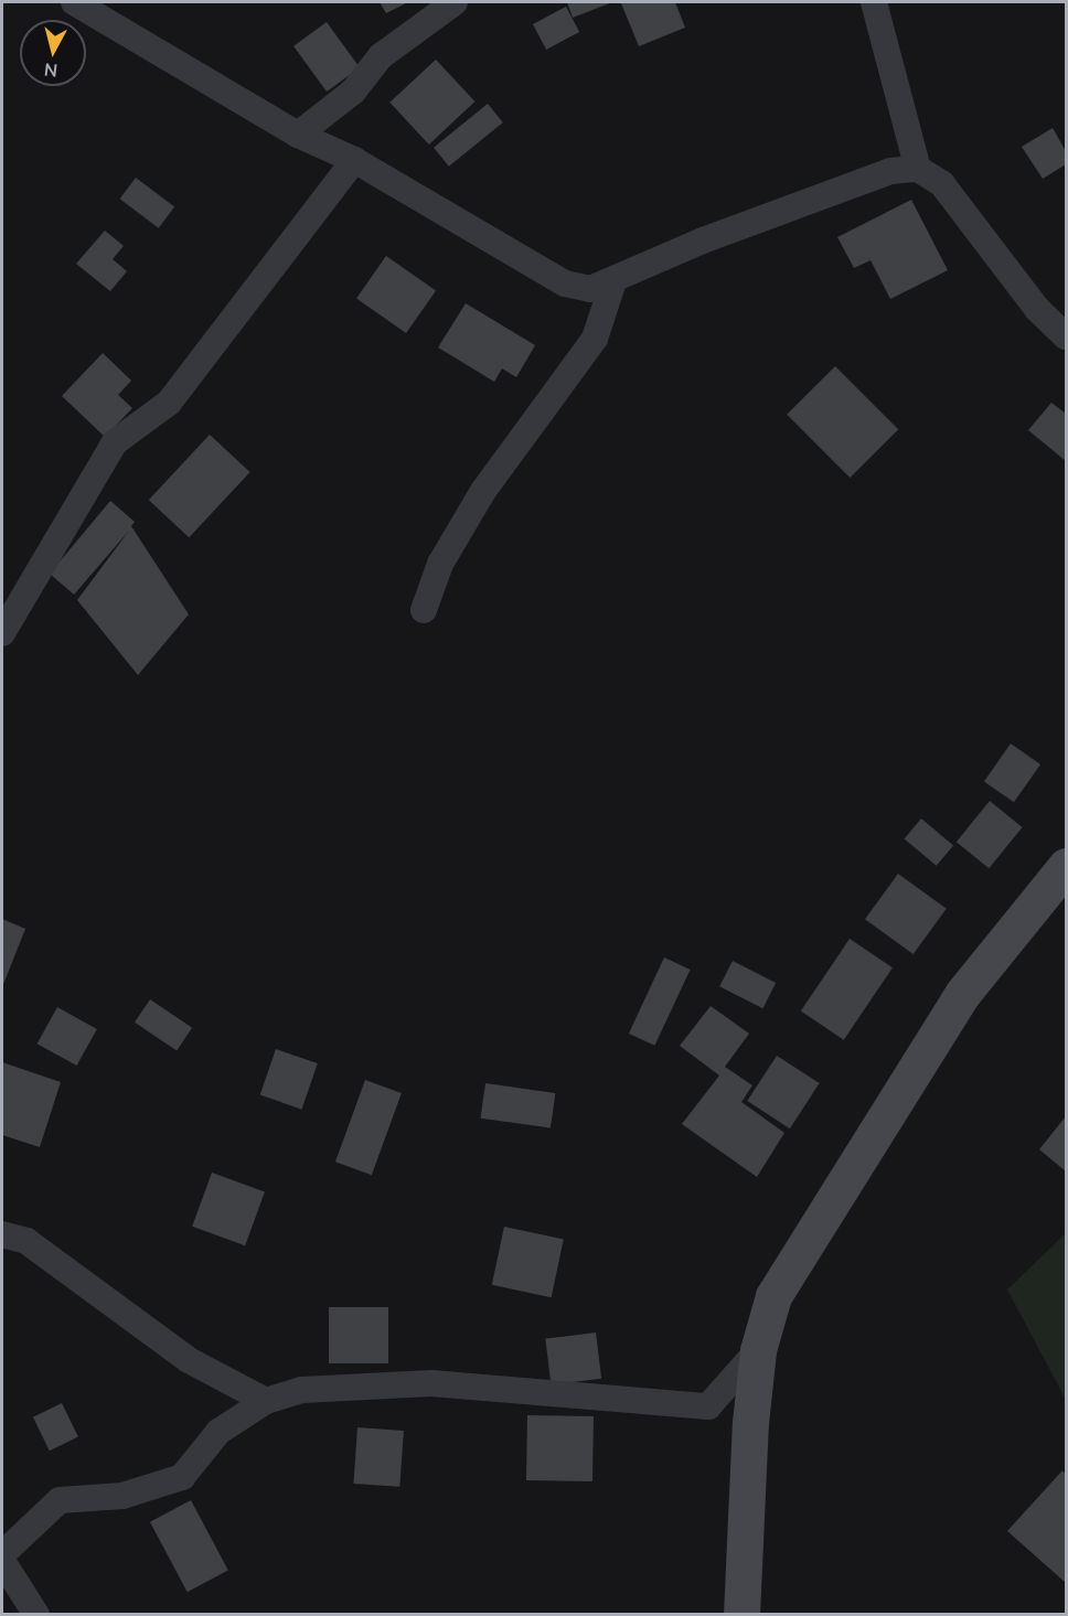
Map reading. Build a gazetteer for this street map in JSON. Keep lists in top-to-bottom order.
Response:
{
  "north": "bottom"
}
